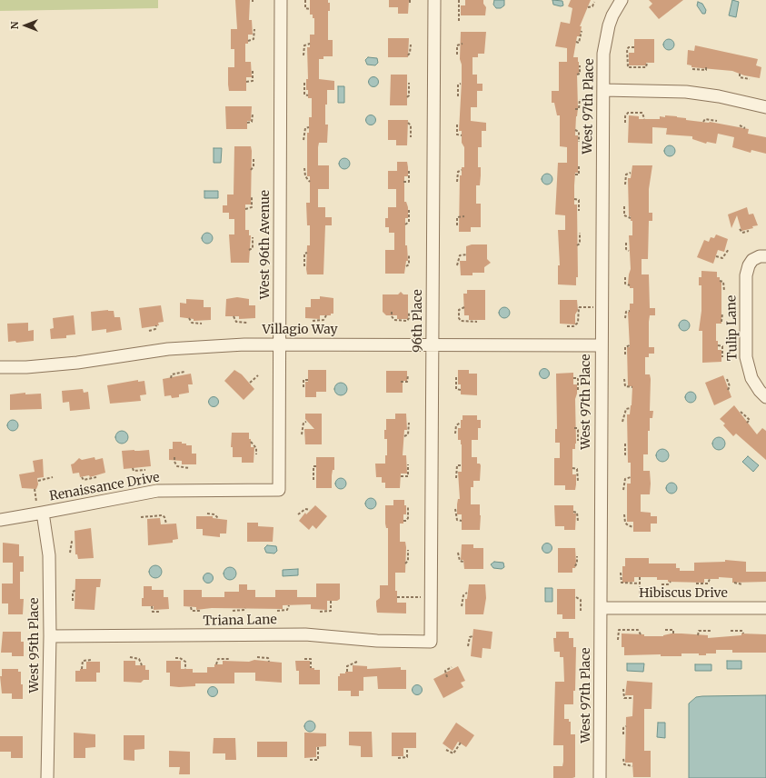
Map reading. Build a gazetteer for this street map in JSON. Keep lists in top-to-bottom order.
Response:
{
  "streets": {
    "street": [
      "West 97th Place",
      "West 96th Avenue",
      "96th Place",
      "Tulip Lane",
      "Villagio Way",
      "Renaissance Drive",
      "Hibiscus Drive",
      "Triana Lane",
      "West 95th Place"
    ]
  },
  "crossings": [
    ["West 97th Place", "Villagio Way"],
    ["West 97th Place", "Hibiscus Drive"],
    ["West 96th Avenue", "Villagio Way"],
    ["West 96th Avenue", "Renaissance Drive"],
    ["96th Place", "Villagio Way"],
    ["96th Place", "Triana Lane"],
    ["Renaissance Drive", "West 95th Place"],
    ["Triana Lane", "West 95th Place"]
  ],
  "north": "left"
}
